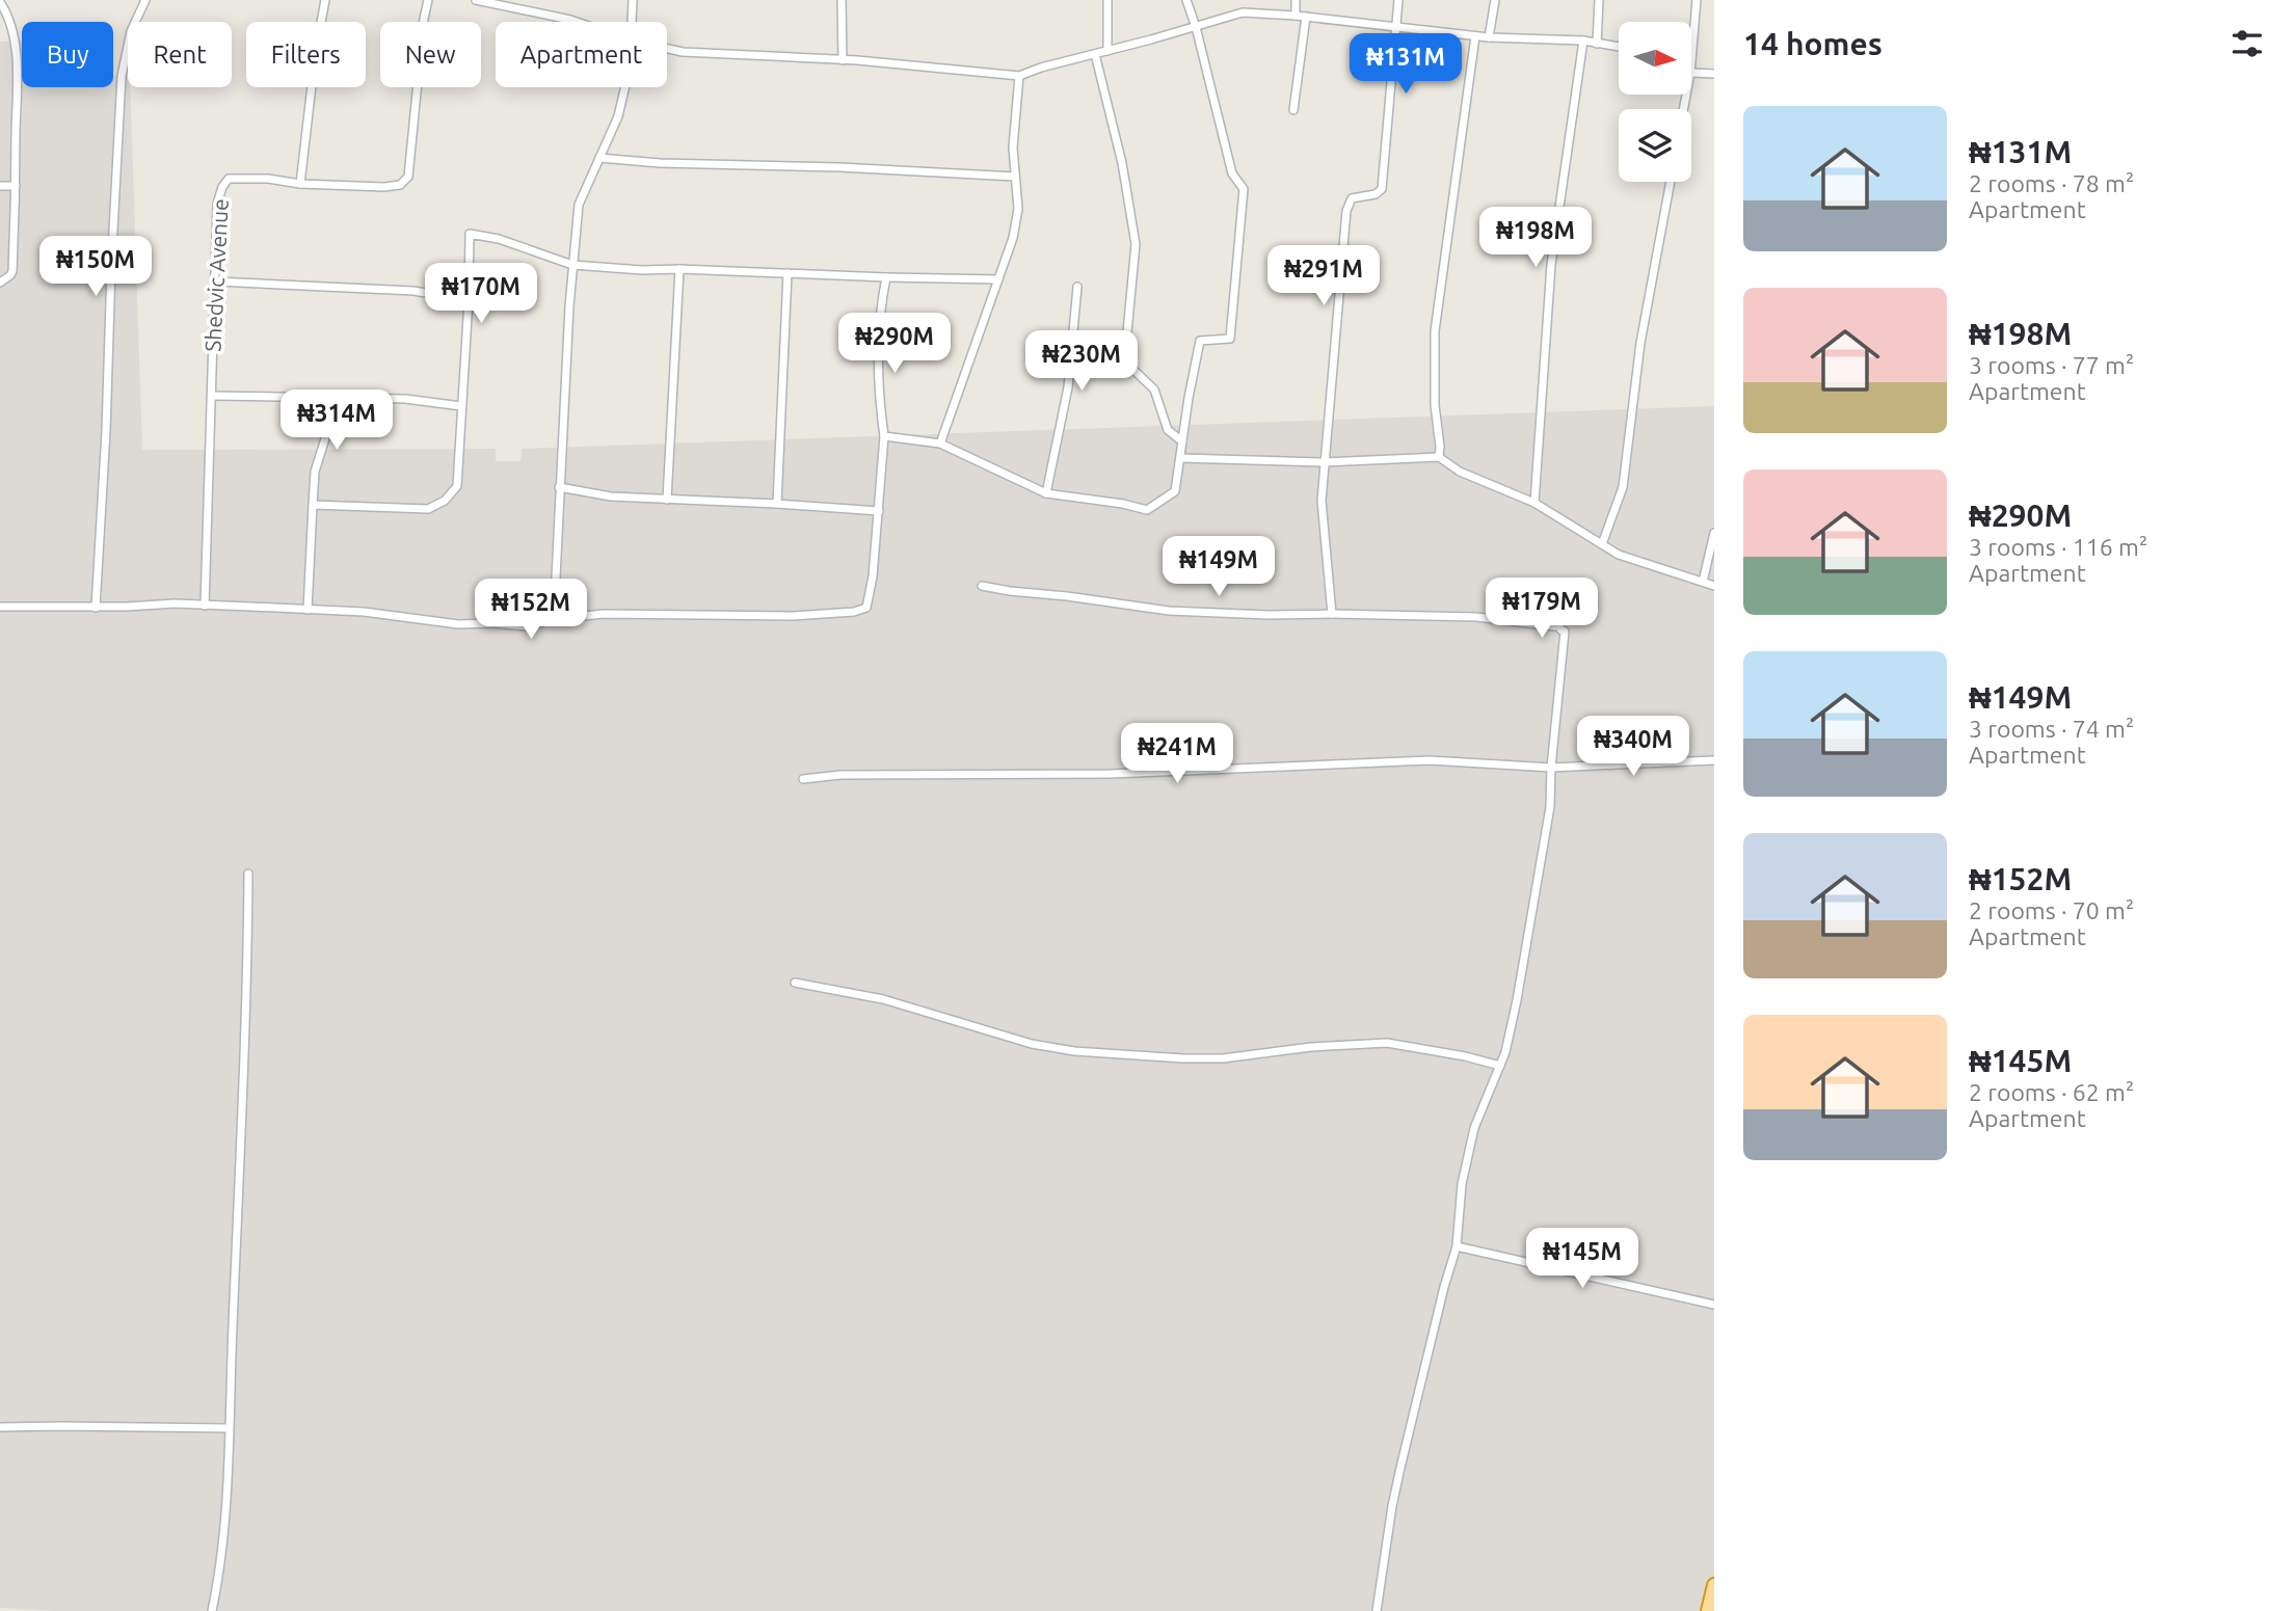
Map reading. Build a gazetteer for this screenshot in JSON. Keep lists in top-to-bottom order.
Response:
{
  "streets": {
    "street": ["Shedvic Avenue"]
  },
  "north": "right",
  "page": {
    "heading": "14 homes",
    "chip": [
      "Buy",
      "Rent",
      "Filters",
      "New",
      "Apartment"
    ],
    "price": [
      "₦131M",
      "₦198M",
      "₦150M",
      "₦291M",
      "₦170M",
      "₦290M",
      "₦230M",
      "₦314M",
      "₦149M",
      "₦179M",
      "₦152M",
      "₦340M",
      "₦241M",
      "₦145M"
    ],
    "list": [
      {
        "name": "₦131M",
        "note": "2 rooms · 78 m² · Apartment"
      },
      {
        "name": "₦198M",
        "note": "3 rooms · 77 m² · Apartment"
      },
      {
        "name": "₦290M",
        "note": "3 rooms · 116 m² · Apartment"
      },
      {
        "name": "₦149M",
        "note": "3 rooms · 74 m² · Apartment"
      },
      {
        "name": "₦152M",
        "note": "2 rooms · 70 m² · Apartment"
      },
      {
        "name": "₦145M",
        "note": "2 rooms · 62 m² · Apartment"
      }
    ]
  }
}
